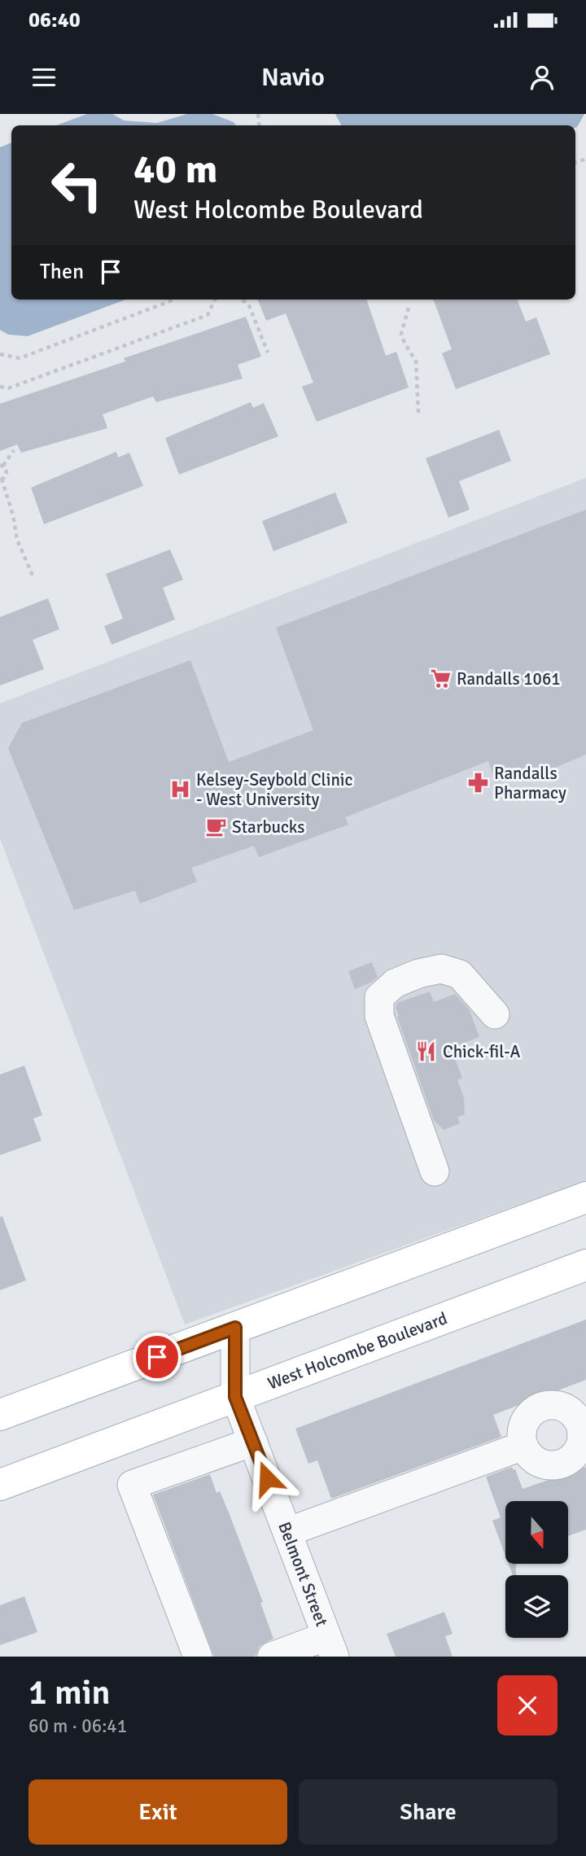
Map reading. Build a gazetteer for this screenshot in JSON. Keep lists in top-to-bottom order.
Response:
{
  "streets": {
    "main road": ["West Holcombe Boulevard"],
    "street": ["Belmont Street"]
  },
  "crossings": [
    ["West Holcombe Boulevard", "Belmont Street"]
  ],
  "places": {
    "supermarket": ["Randalls 1061"],
    "pharmacy": ["Randalls Pharmacy"],
    "hospital": ["Kelsey-Seybold Clinic - West University"],
    "cafe": ["Starbucks"],
    "restaurant": ["Chick-fil-A"]
  },
  "north": "bottom",
  "page": {
    "status": "06:40",
    "header": "Navio",
    "turn": ["40 m", "West Holcombe Boulevard"],
    "then": "Then",
    "heading": ["1 min", "60 m · 06:41"],
    "buttons": ["Exit", "Share"]
  }
}
